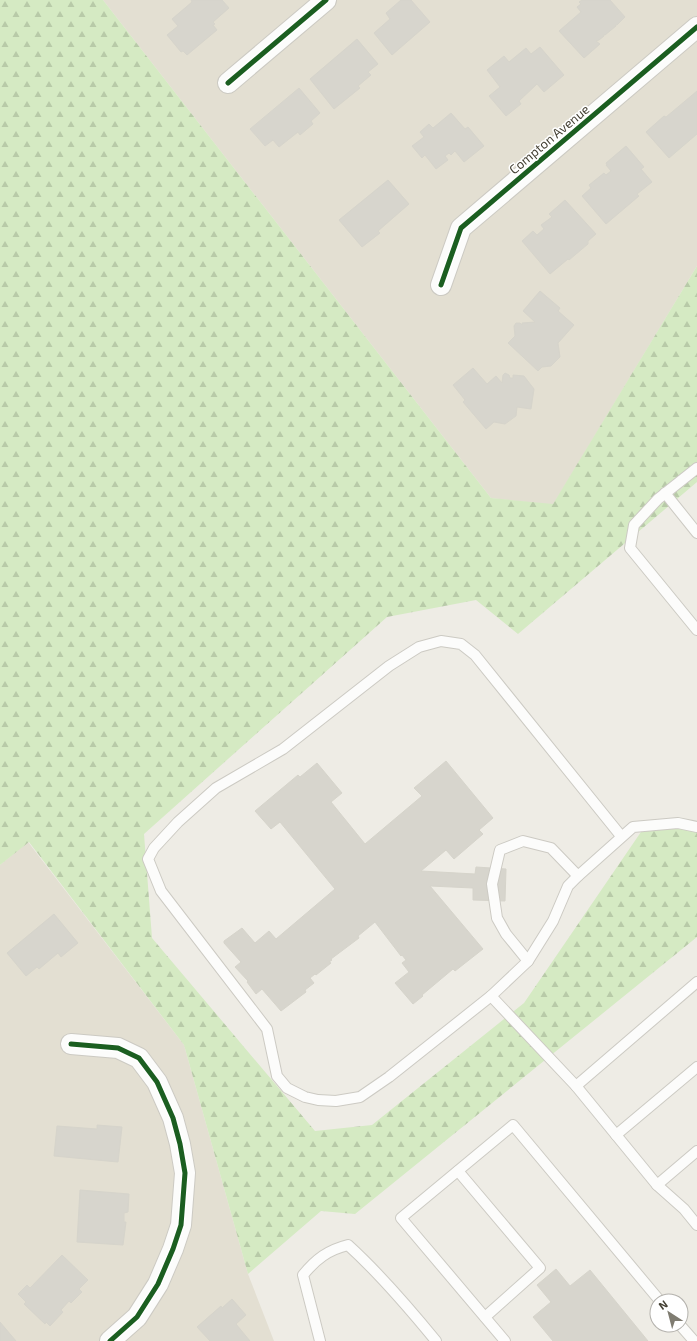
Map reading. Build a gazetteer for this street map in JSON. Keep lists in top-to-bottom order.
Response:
{
  "streets": {
    "street": ["Compton Avenue"]
  },
  "north": "top left"
}
